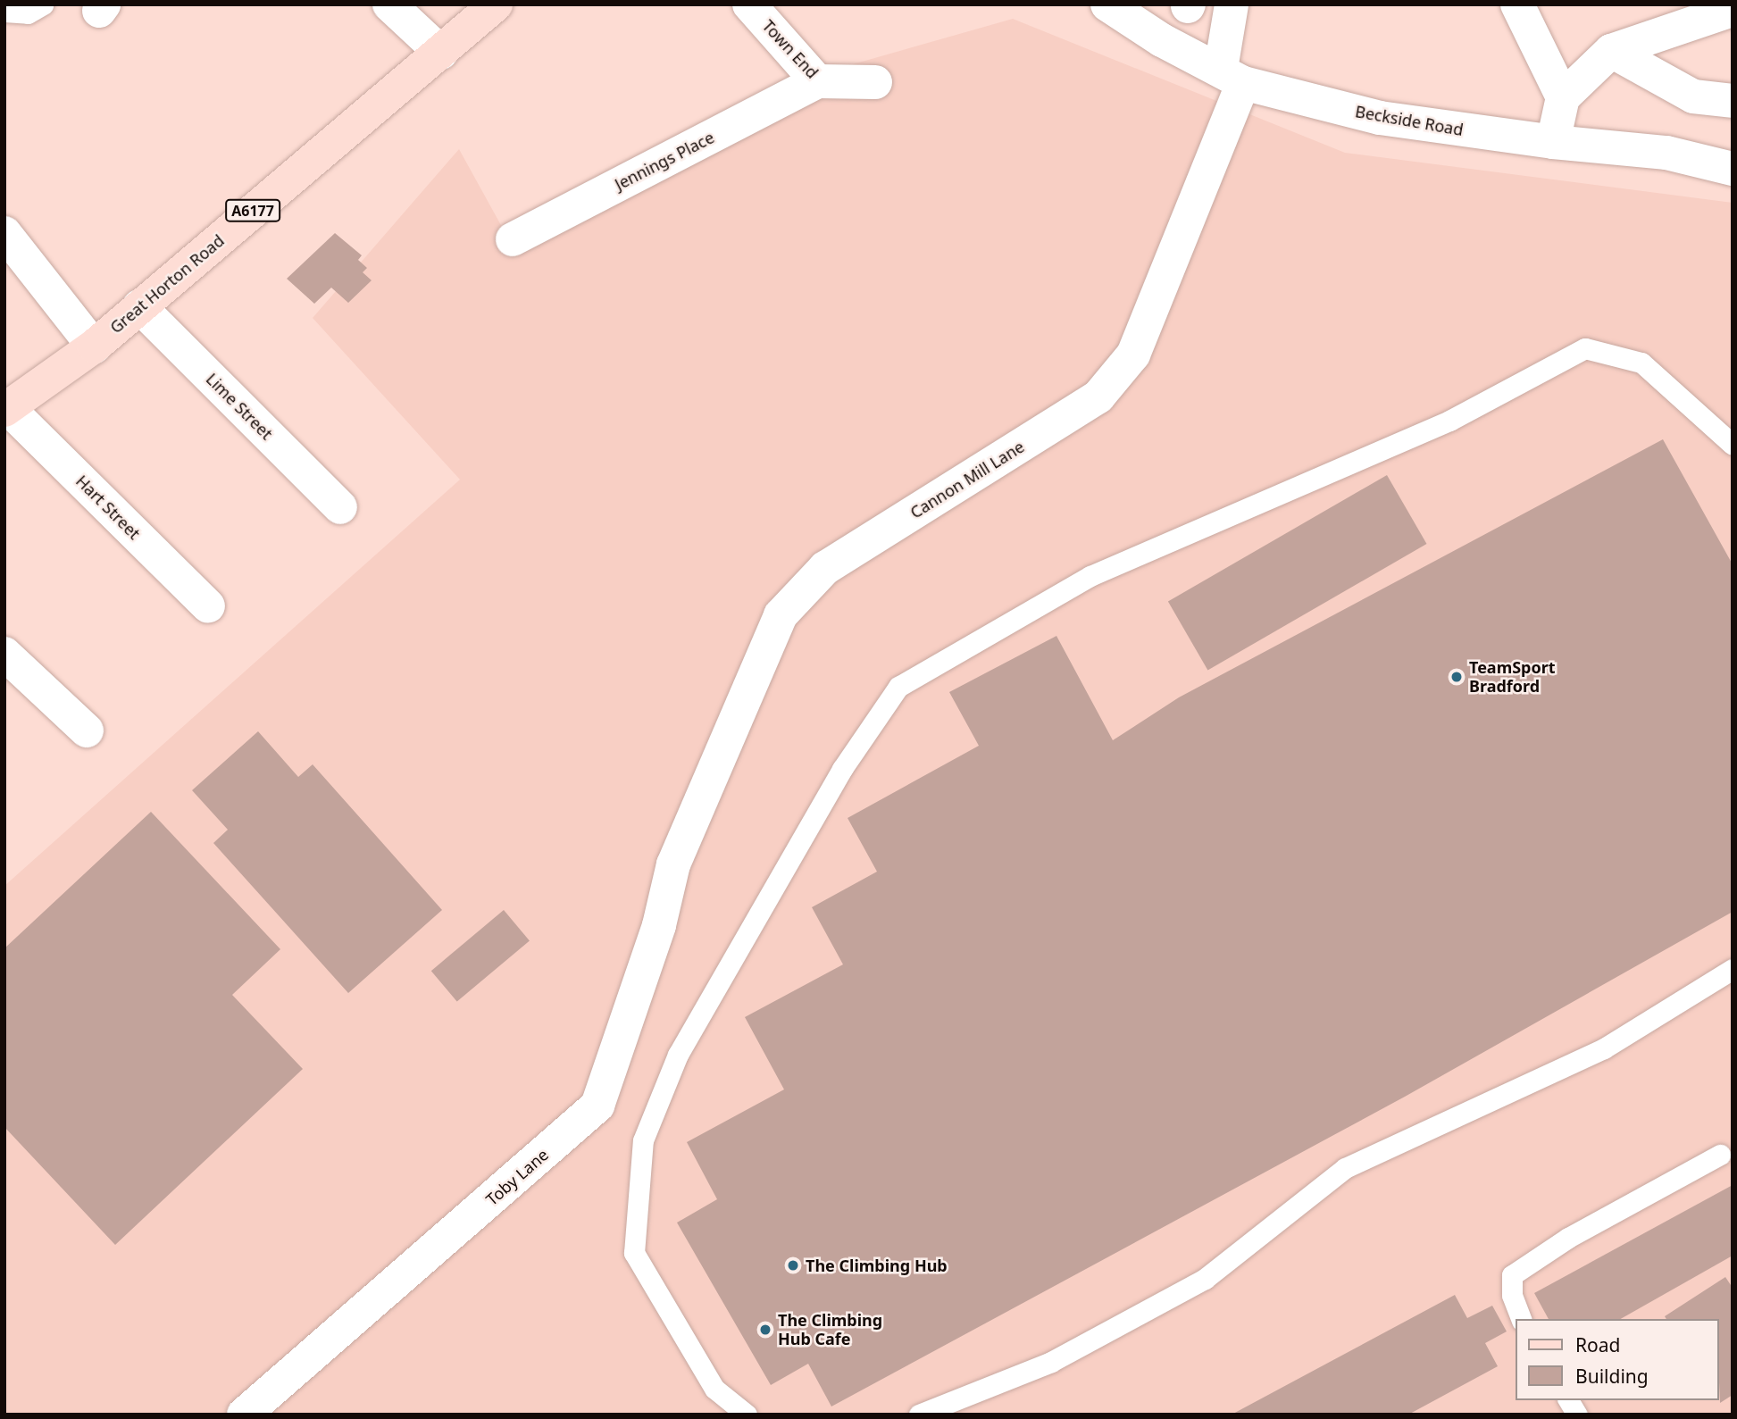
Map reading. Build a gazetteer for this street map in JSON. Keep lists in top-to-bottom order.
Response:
{
  "streets": {
    "main road": ["A6177", "Great Horton Road"],
    "street": [
      "Town End",
      "Beckside Road",
      "Jennings Place",
      "Lime Street",
      "Cannon Mill Lane",
      "Hart Street",
      "Toby Lane"
    ]
  },
  "crossings": [
    ["Town End", "Jennings Place"],
    ["Beckside Road", "Cannon Mill Lane"],
    ["Great Horton Road", "Lime Street"],
    ["Great Horton Road", "Hart Street"],
    ["Cannon Mill Lane", "Toby Lane"]
  ],
  "places": ["TeamSport Bradford", "The Climbing Hub", "The Climbing Hub Cafe"],
  "legend": ["Road", "Building"]
}
